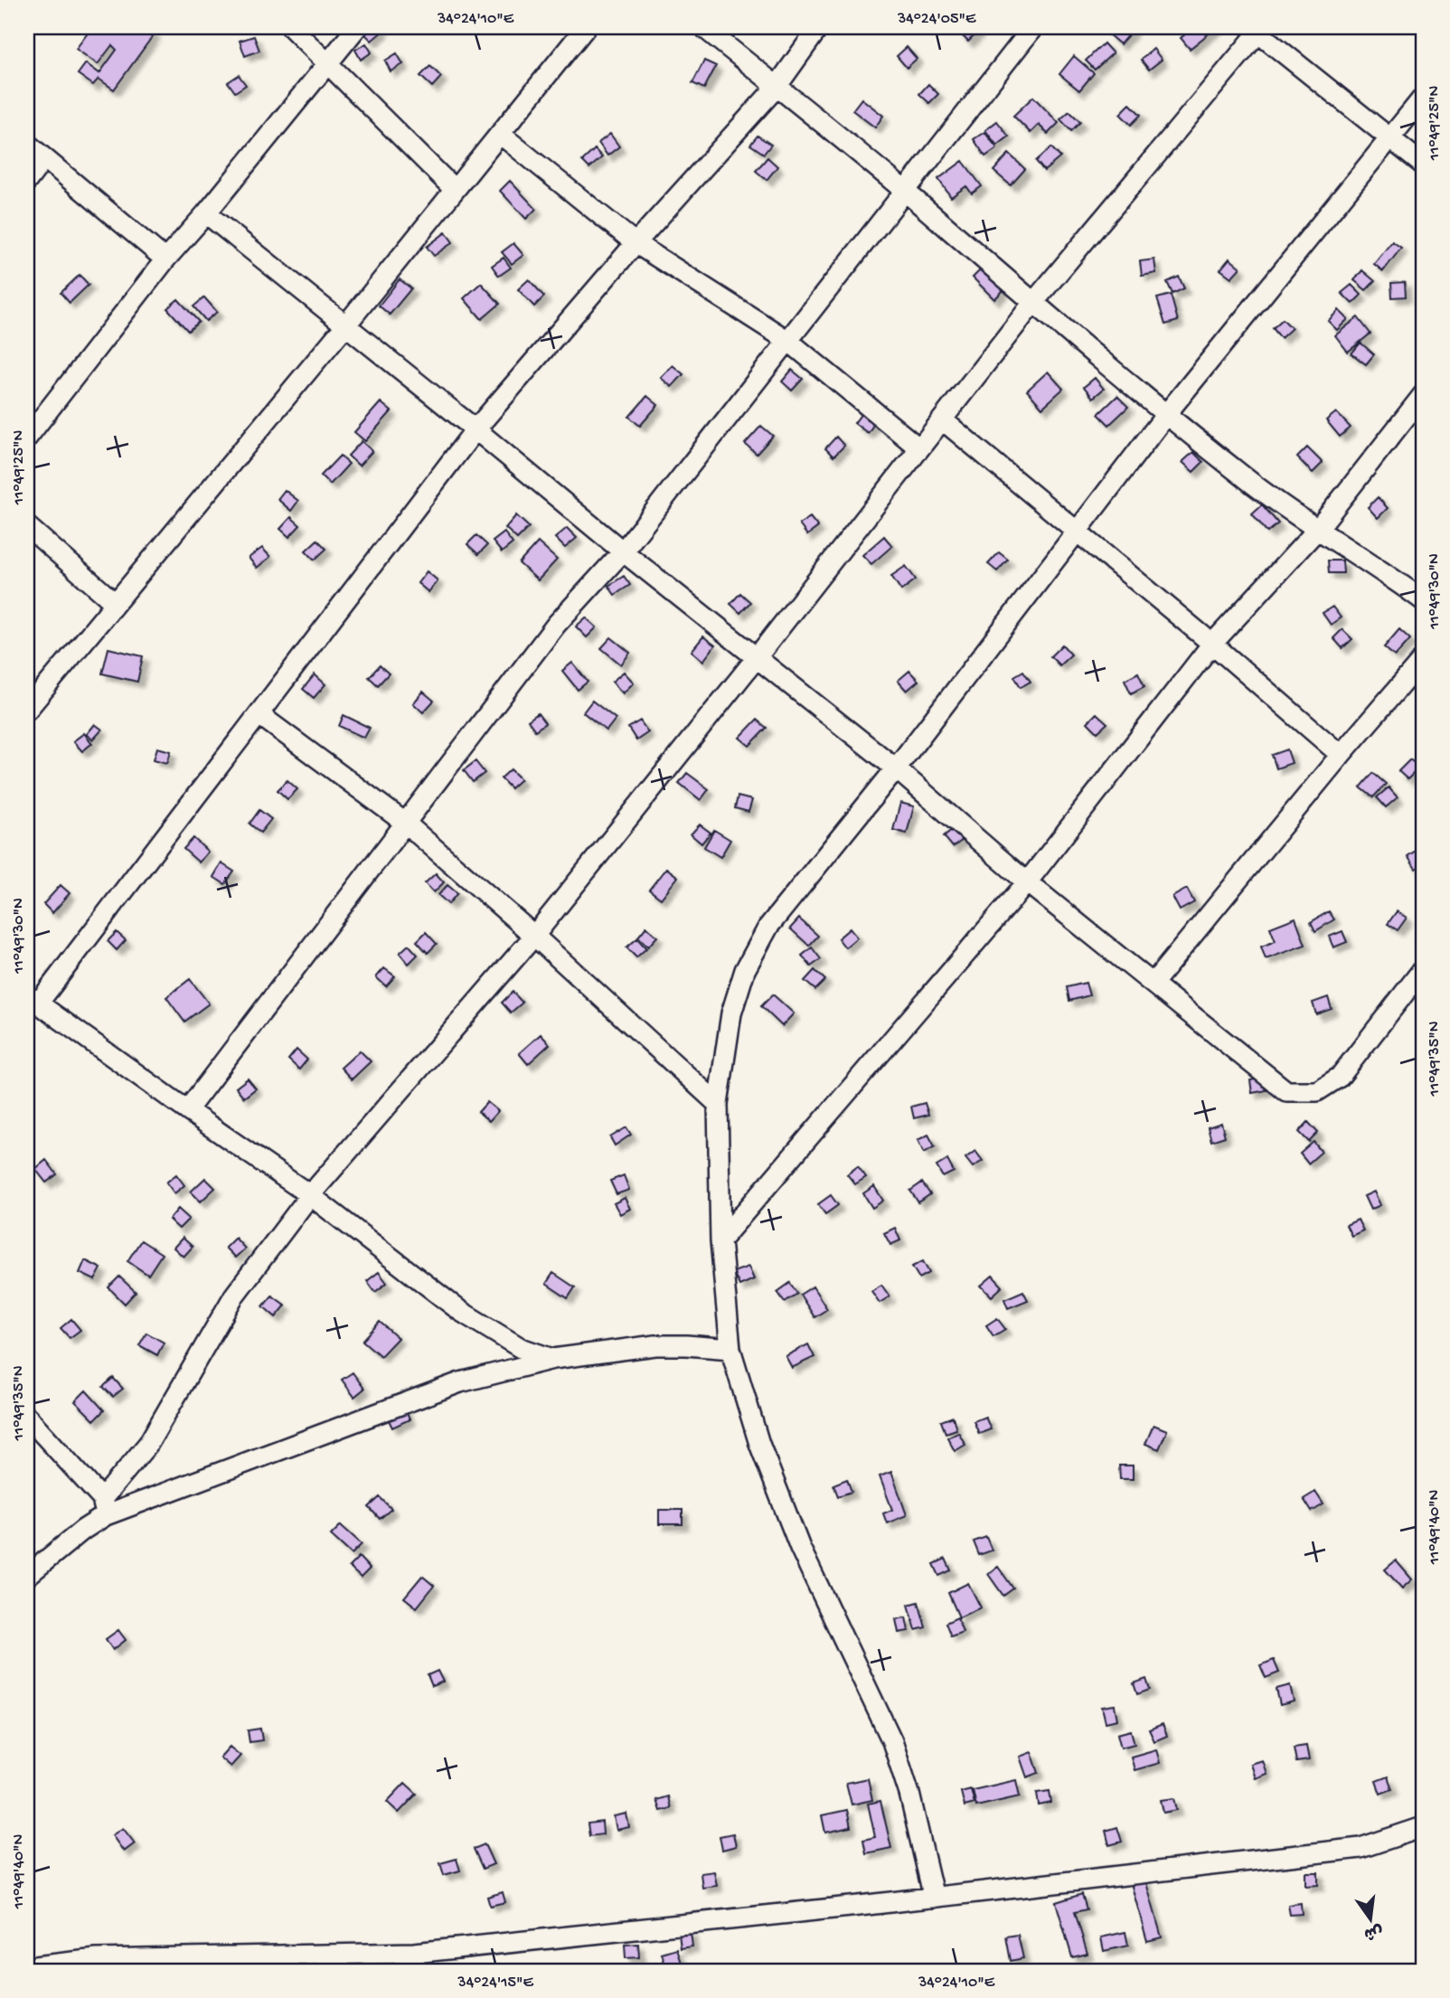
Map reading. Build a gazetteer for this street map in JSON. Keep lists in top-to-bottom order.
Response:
{
  "north": "bottom",
  "coordinates": [
    "34°24'10\"E",
    "34°24'05\"E",
    "11°49'25\"N",
    "11°49'30\"N",
    "11°49'35\"N",
    "11°49'40\"N",
    "34°24'15\"E"
  ]
}
